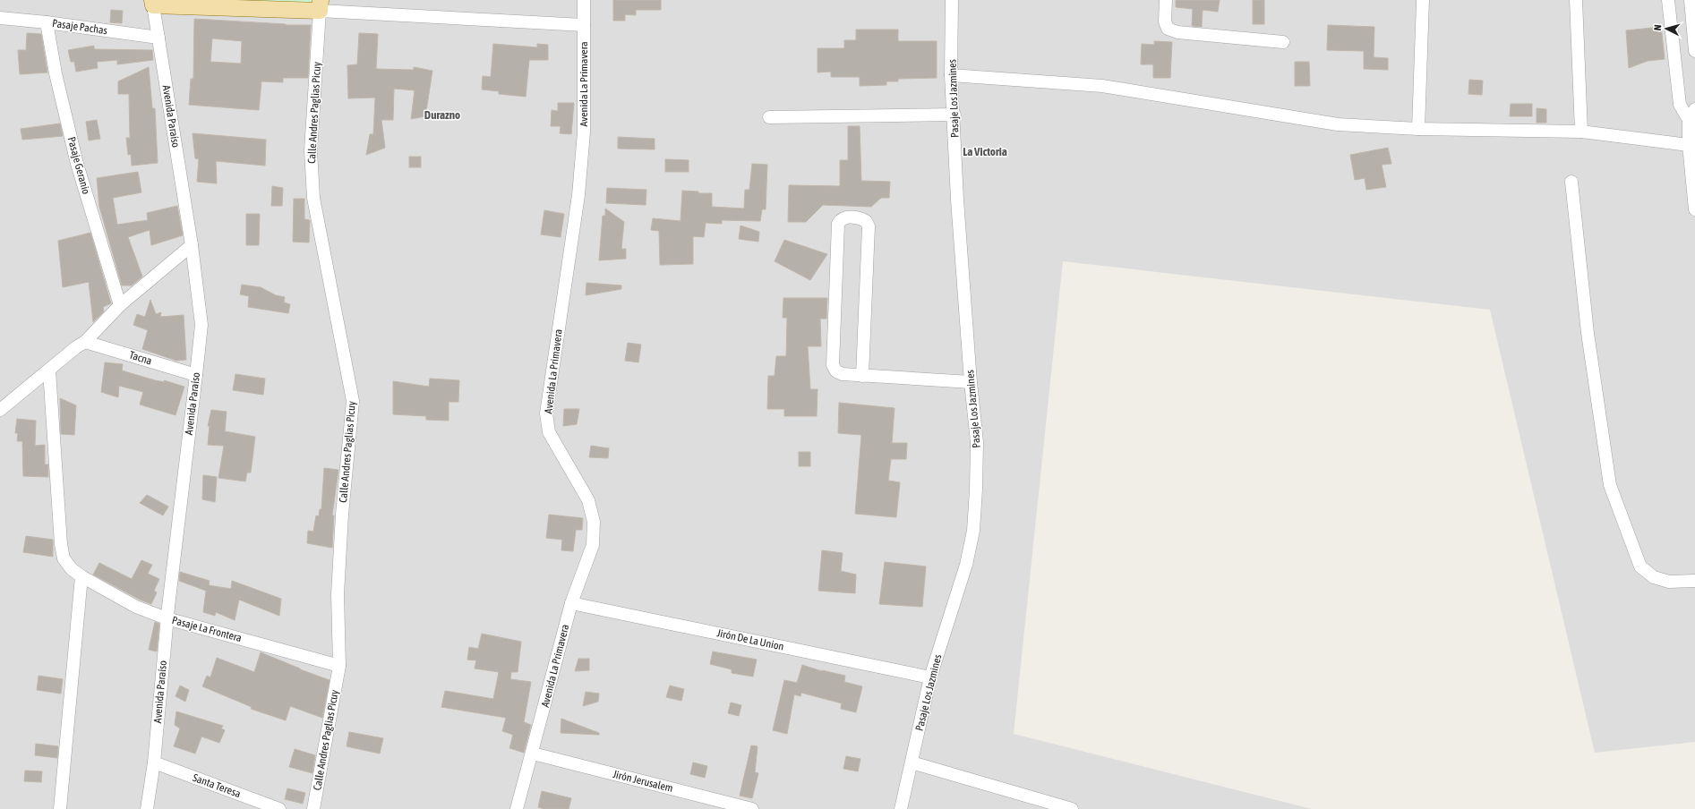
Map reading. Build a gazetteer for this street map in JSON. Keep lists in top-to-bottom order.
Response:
{
  "streets": {
    "street": [
      "Pasaje Pachas",
      "Avenida La Primavera",
      "Pasaje Los Jazmines",
      "Calle Andres Paglias Picuy",
      "Avenida Paraíso",
      "Pasaje Geranio",
      "Tacna",
      "Pasaje La Frontera",
      "Jirón De La Union",
      "Jirón Jerusalem",
      "Santa Teresa"
    ]
  },
  "crossings": [
    ["Pasaje Pachas", "Avenida Paraíso"],
    ["Pasaje Pachas", "Pasaje Geranio"],
    ["Avenida La Primavera", "Jirón De La Union"],
    ["Avenida La Primavera", "Jirón Jerusalem"],
    ["Pasaje Los Jazmines", "Jirón De La Union"],
    ["Calle Andres Paglias Picuy", "Pasaje La Frontera"],
    ["Avenida Paraíso", "Tacna"],
    ["Avenida Paraíso", "Pasaje La Frontera"],
    ["Avenida Paraíso", "Santa Teresa"]
  ],
  "districts": ["Durazno", "La Victoria"],
  "north": "left"
}
